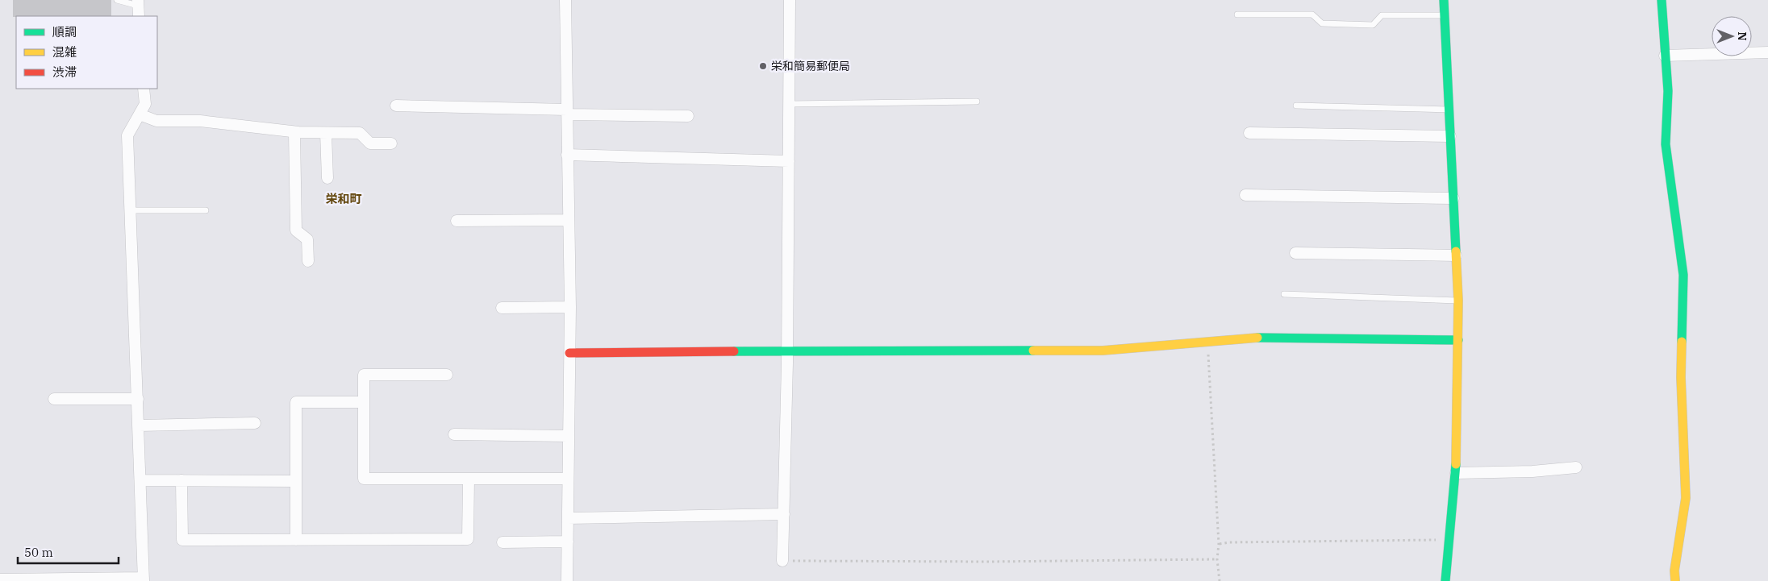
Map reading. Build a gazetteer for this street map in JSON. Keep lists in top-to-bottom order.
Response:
{
  "districts": ["栄和町"],
  "places": ["栄和簡易郵便局"],
  "legend": ["順調", "混雑", "渋滞"],
  "scale_bar": "50 m",
  "north": "right"
}
